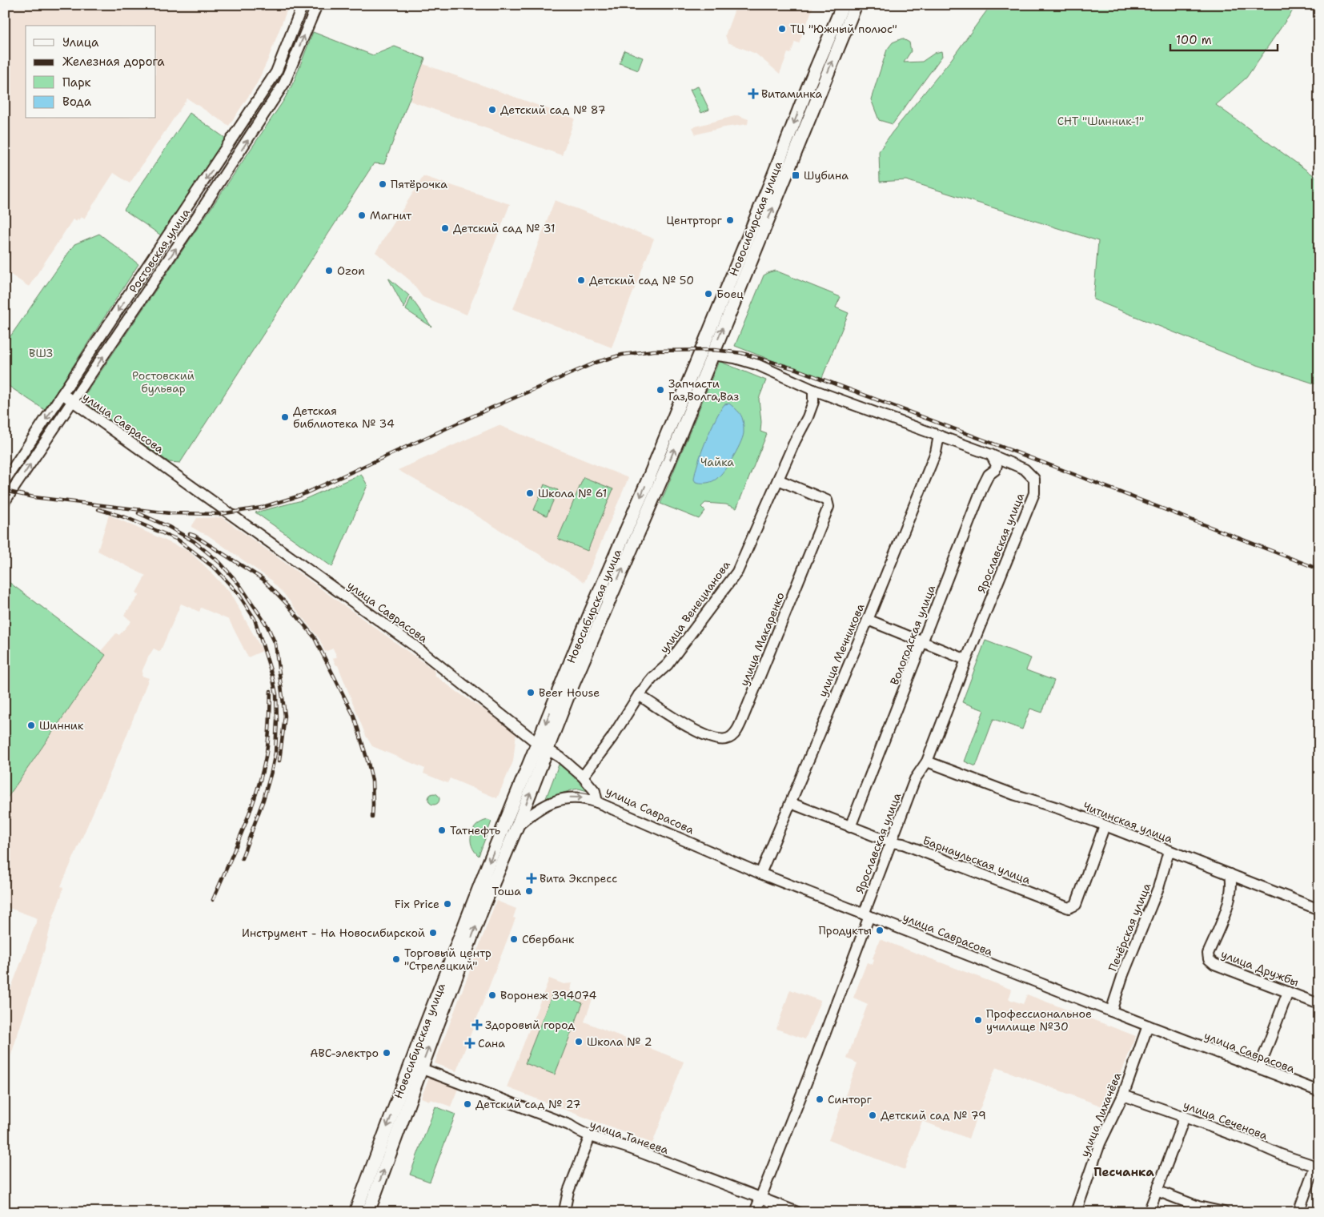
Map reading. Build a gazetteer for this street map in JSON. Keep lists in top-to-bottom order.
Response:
{
  "streets": {
    "main road": ["Новосибирская улица"],
    "street": [
      "Ростовская улица",
      "улица Саврасова",
      "Ярославская улица",
      "улица Венецианова",
      "Вологодская улица",
      "улица Макаренко",
      "улица Мечникова",
      "Читинская улица",
      "Барнаульская улица",
      "Печёрская улица",
      "улица Дружбы",
      "улица Лихачёва",
      "улица Сеченова",
      "улица Танеева"
    ]
  },
  "crossings": [
    ["Новосибирская улица", "улица Саврасова"],
    ["Новосибирская улица", "Ярославская улица"],
    ["Новосибирская улица", "улица Танеева"],
    ["Ростовская улица", "улица Саврасова"],
    ["улица Саврасова", "Ярославская улица"],
    ["улица Саврасова", "улица Венецианова"],
    ["улица Саврасова", "улица Мечникова"],
    ["улица Саврасова", "Печёрская улица"],
    ["улица Саврасова", "улица Лихачёва"],
    ["Ярославская улица", "улица Венецианова"],
    ["Ярославская улица", "Вологодская улица"],
    ["Ярославская улица", "улица Мечникова"],
    ["Ярославская улица", "Читинская улица"],
    ["Ярославская улица", "Барнаульская улица"],
    ["Ярославская улица", "улица Танеева"],
    ["улица Венецианова", "улица Макаренко"],
    ["Вологодская улица", "Барнаульская улица"],
    ["улица Мечникова", "Барнаульская улица"],
    ["Читинская улица", "Барнаульская улица"],
    ["Читинская улица", "Печёрская улица"],
    ["Читинская улица", "улица Дружбы"],
    ["улица Лихачёва", "улица Сеченова"]
  ],
  "districts": ["Песчанка"],
  "parks": [
    "СНТ \"Шинник-1\"",
    "ВШЗ",
    "Ростовский бульвар",
    "Чайка"
  ],
  "places": {
    "other": [
      "ТЦ \"Южный полюс\"",
      "Детский сад № 87",
      "Пятёрочка",
      "Магнит",
      "Центрторг",
      "Детский сад № 31",
      "Ozon",
      "Детский сад № 50",
      "Боец",
      "Запчасти Газ,Волга,Ваз",
      "Детская библиотека № 34",
      "Школа № 61",
      "Beer House",
      "Шинник",
      "Татнефть",
      "Тоша",
      "Fix Price",
      "Продукты",
      "Инструмент - На Новосибирской",
      "Сбербанк",
      "Торговый центр \"Стрелецкий\"",
      "Воронеж 394074",
      "Профессиональное училище №30",
      "Школа № 2",
      "АВС-электро",
      "Синторг",
      "Детский сад № 27",
      "Детский сад № 79"
    ],
    "health": [
      "Витаминка",
      "Вита Экспресс",
      "Здоровый город",
      "Сана"
    ],
    "transit": ["Шубина"]
  },
  "legend": [
    "Улица",
    "Железная дорога",
    "Парк",
    "Вода"
  ],
  "scale_bar": "100 m"
}
